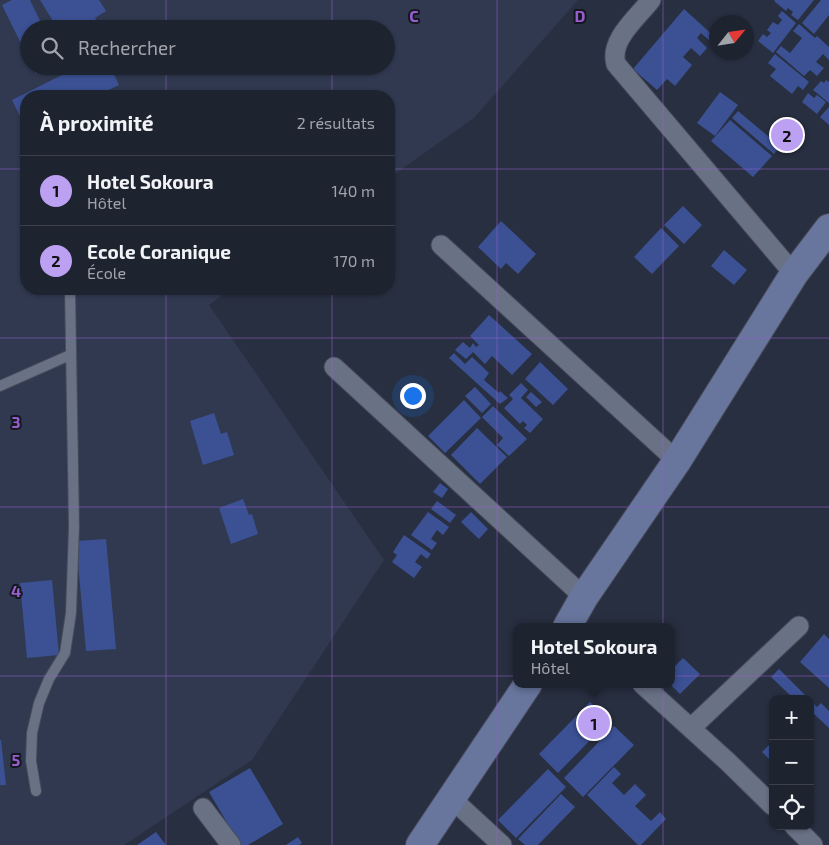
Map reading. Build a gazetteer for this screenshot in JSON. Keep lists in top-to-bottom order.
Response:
{
  "north": "top right",
  "page": {
    "search": "Rechercher",
    "heading": ["À proximité", "2 résultats"],
    "pins": ["2", "1"],
    "list": [
      {
        "mark": "1",
        "name": "Hotel Sokoura",
        "note": "Hôtel",
        "value": "140 m"
      },
      {
        "mark": "2",
        "name": "Ecole Coranique",
        "note": "École",
        "value": "170 m"
      }
    ],
    "popup": ["Hotel Sokoura", "Hôtel"],
    "map_buttons": ["+", "−"]
  },
  "grid": {
    "columns": ["C", "D"],
    "rows": ["3", "4", "5"]
  }
}
